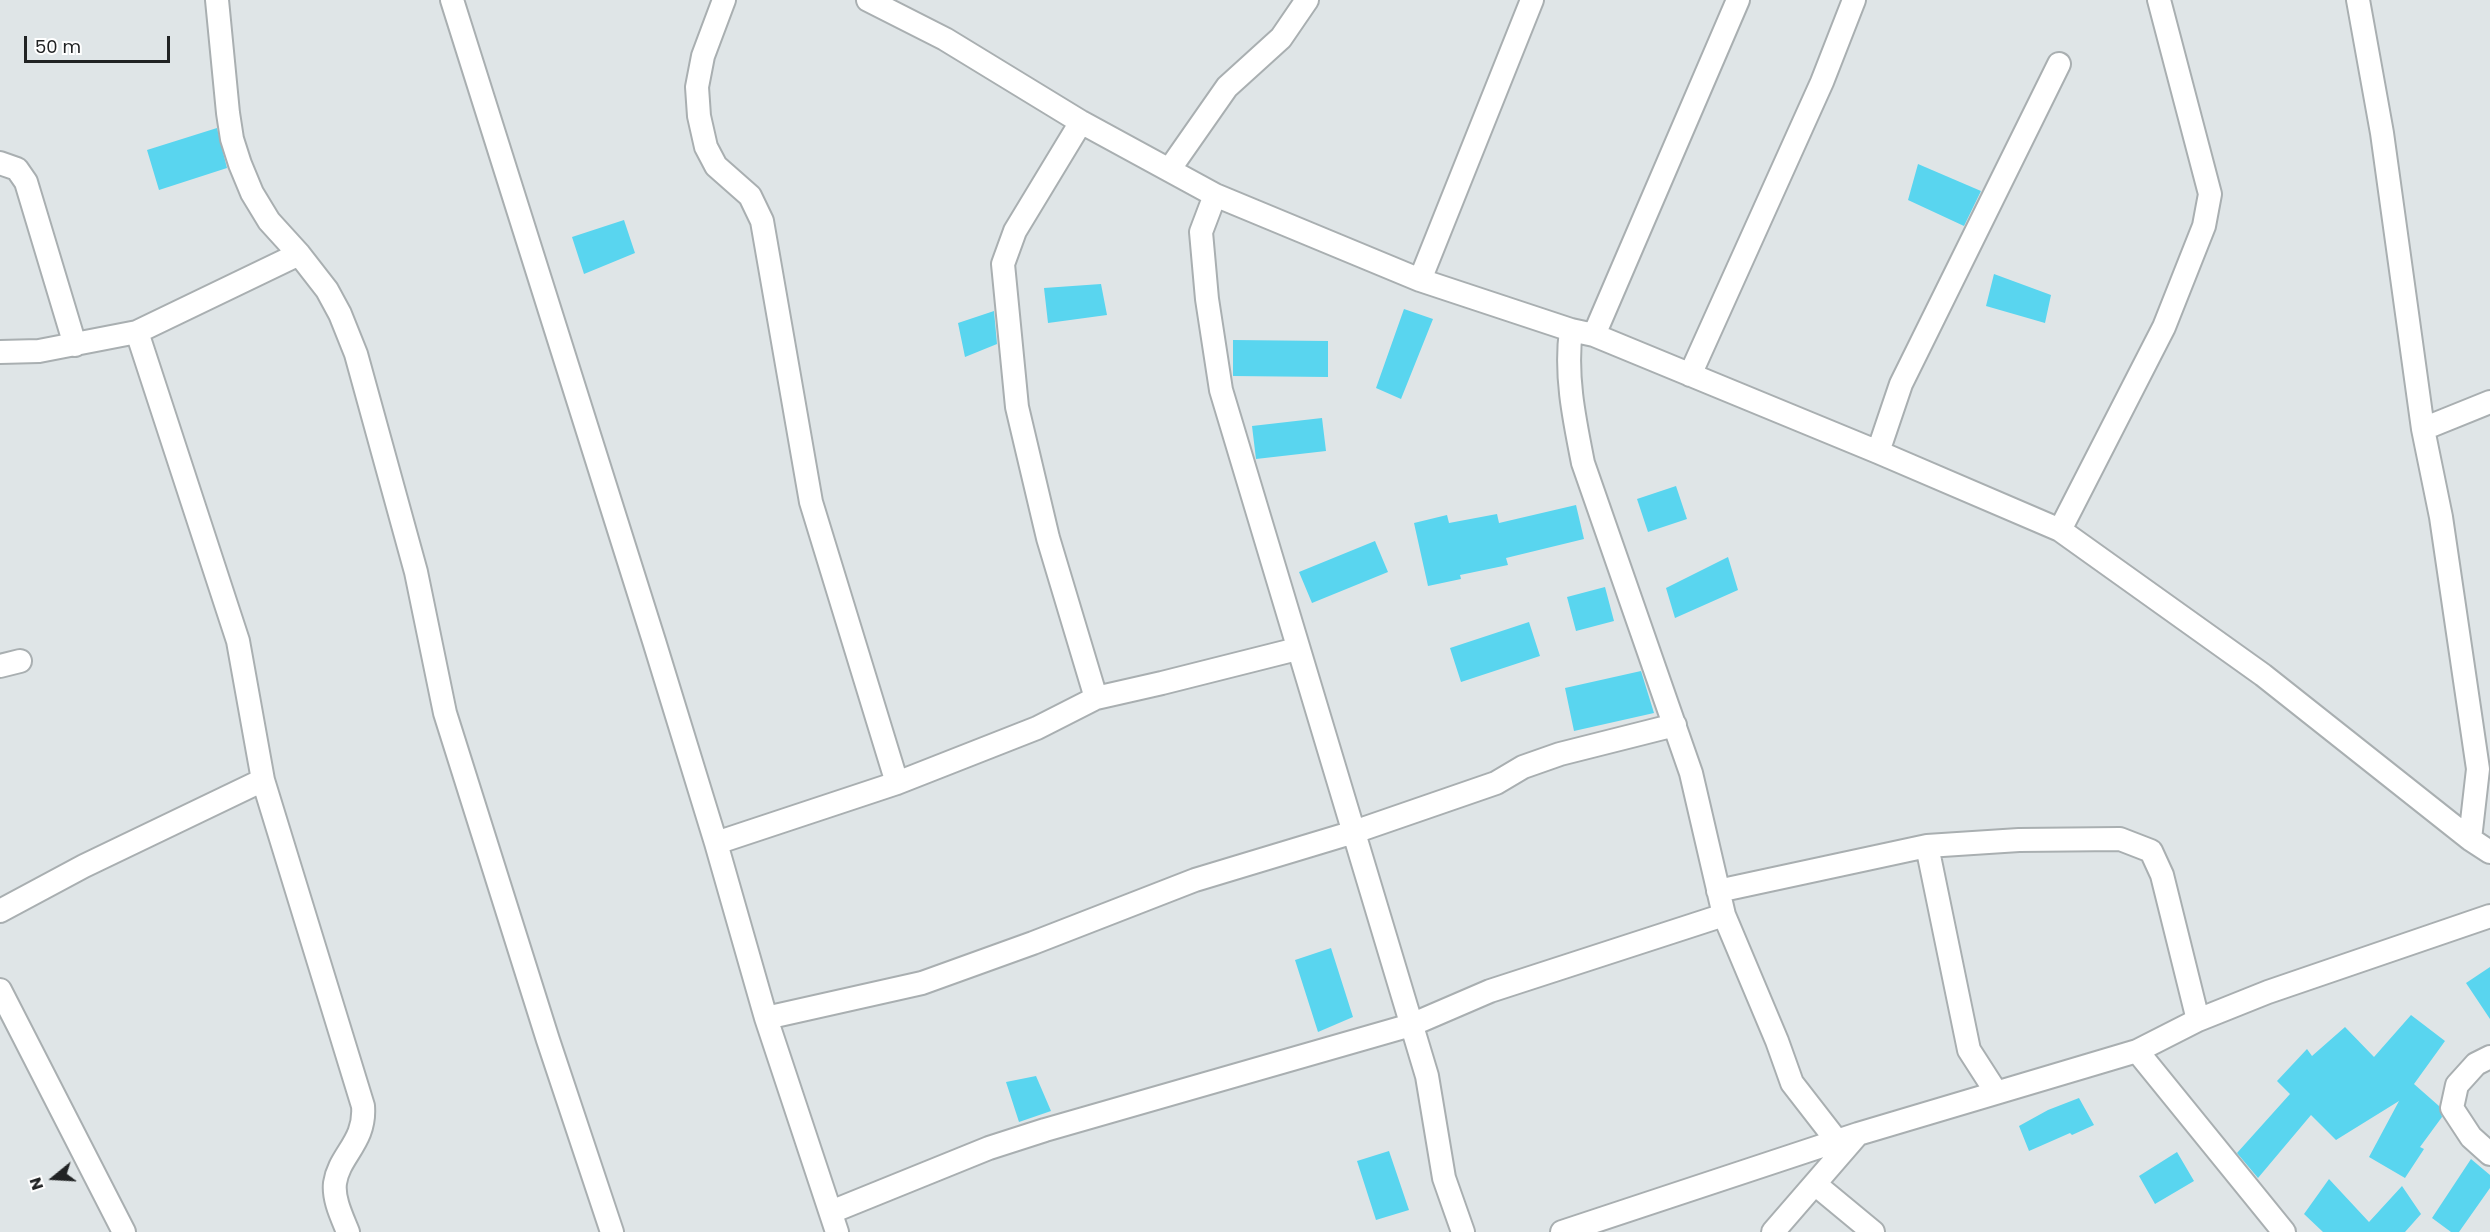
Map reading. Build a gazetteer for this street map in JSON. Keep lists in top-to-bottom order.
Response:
{
  "scale_bar": "50 m",
  "north": "left"
}
